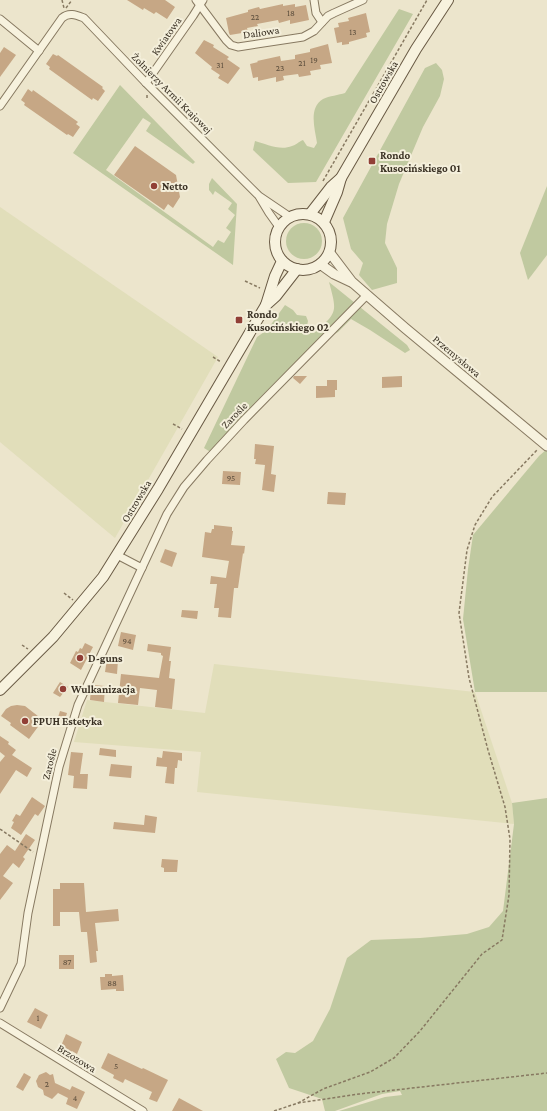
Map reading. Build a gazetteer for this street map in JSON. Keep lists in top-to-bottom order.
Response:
{
  "streets": {
    "main road": ["Ostrowska"],
    "street": [
      "Daliowa",
      "Kwiatowa",
      "Żołnierzy Armii Krajowej",
      "Przemysłowa",
      "Zarośle",
      "Brzozowa"
    ]
  },
  "crossings": [
    ["Daliowa", "Kwiatowa"],
    ["Kwiatowa", "Żołnierzy Armii Krajowej"],
    ["Ostrowska", "Żołnierzy Armii Krajowej"],
    ["Ostrowska", "Przemysłowa"],
    ["Żołnierzy Armii Krajowej", "Przemysłowa"],
    ["Przemysłowa", "Zarośle"]
  ],
  "places": {
    "transit": ["Rondo Kusocińskiego 01", "Rondo Kusocińskiego 02"],
    "other": [
      "Netto",
      "D-guns",
      "Wulkanizacja",
      "FPUH Estetyka"
    ]
  },
  "house_numbers": [
    "18",
    "22",
    "13",
    "19",
    "21",
    "31",
    "23",
    "95",
    "94",
    "87",
    "88",
    "1",
    "5",
    "2",
    "4"
  ]
}
